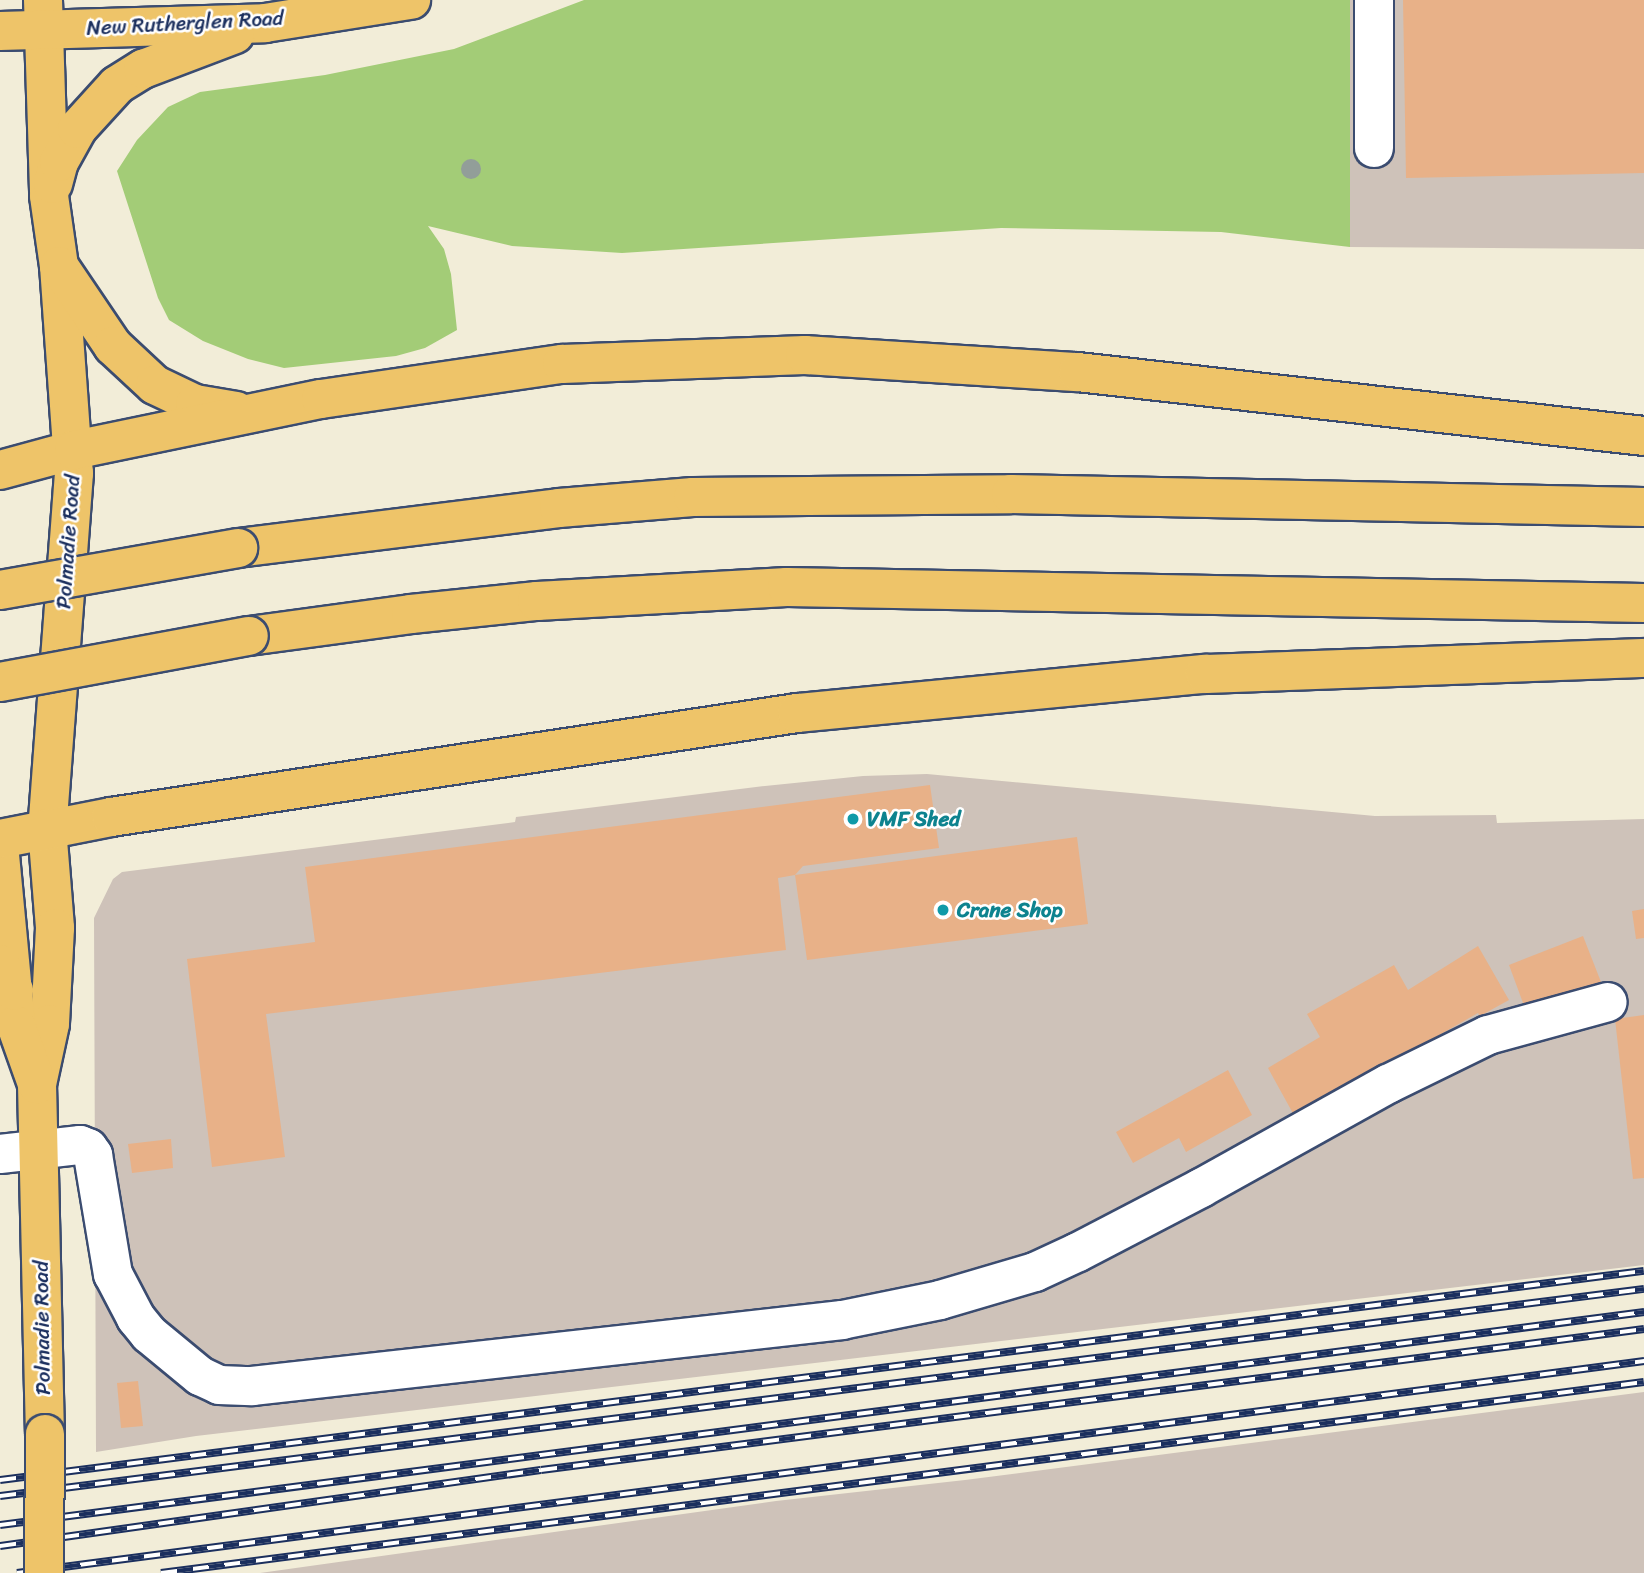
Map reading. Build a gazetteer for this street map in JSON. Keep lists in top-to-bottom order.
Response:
{
  "streets": {
    "main road": ["New Rutherglen Road", "Polmadie Road"]
  },
  "crossings": [
    ["New Rutherglen Road", "Polmadie Road"]
  ],
  "places": ["VMF Shed", "Crane Shop"]
}
